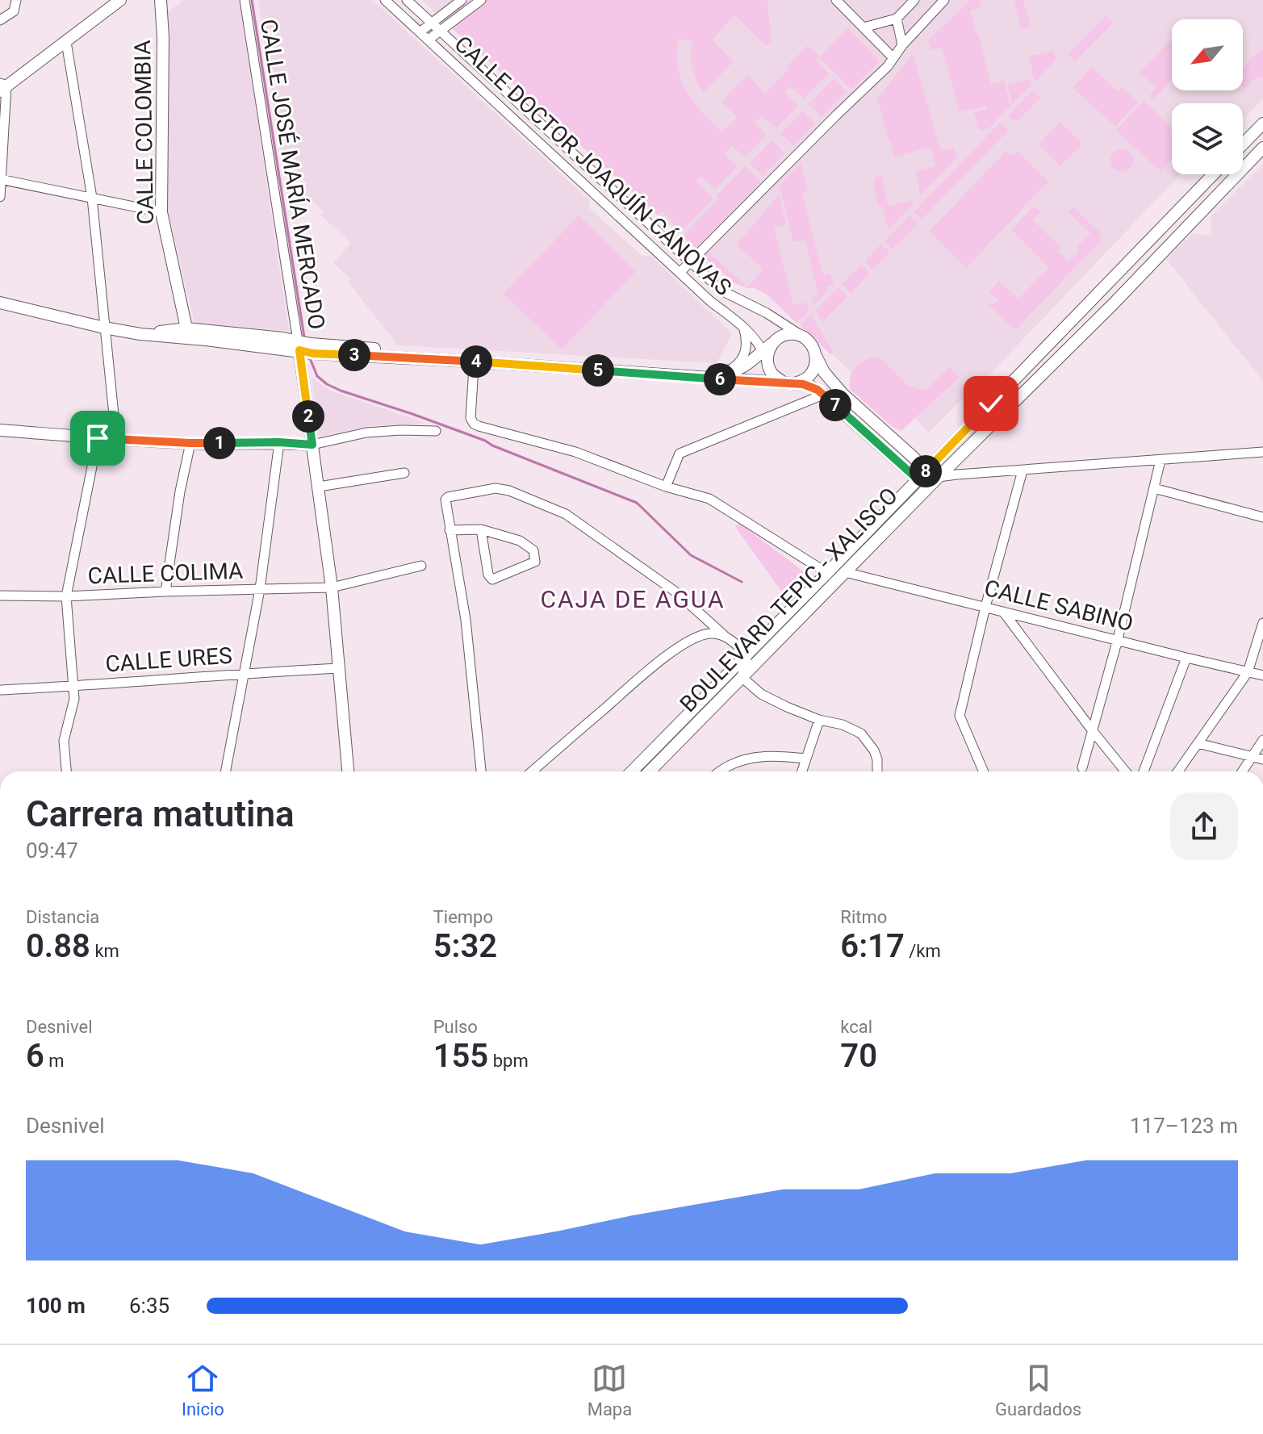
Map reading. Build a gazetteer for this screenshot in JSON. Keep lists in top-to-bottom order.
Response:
{
  "streets": {
    "main road": ["CALLE COLOMBIA", "CALLE JOSÉ MARÍA MERCADO", "BOULEVARD TEPIC - XALISCO"],
    "street": [
      "CALLE DOCTOR JOAQUÍN CÁNOVAS",
      "CALLE COLIMA",
      "CALLE SABINO",
      "CALLE URES"
    ]
  },
  "crossings": [
    ["CALLE JOSÉ MARÍA MERCADO", "CALLE COLIMA"],
    ["CALLE JOSÉ MARÍA MERCADO", "CALLE URES"],
    ["BOULEVARD TEPIC - XALISCO", "CALLE SABINO"]
  ],
  "districts": ["CAJA DE AGUA"],
  "north": "bottom left",
  "page": {
    "pins": [
      "3",
      "4",
      "5",
      "6",
      "7",
      "2",
      "1",
      "8"
    ],
    "heading": ["Carrera matutina", "09:47"],
    "stats": [
      ["Distancia", "0.88 km"],
      ["Tiempo", "5:32"],
      ["Ritmo", "6:17 /km"],
      ["Desnivel", "6 m"],
      ["Pulso", "155 bpm"],
      ["kcal", "70"]
    ],
    "chart": ["Desnivel", "117–123 m"],
    "list": [
      {
        "name": "100 m",
        "note": "6:35"
      }
    ],
    "tabs": ["Inicio", "Mapa", "Guardados"]
  }
}
